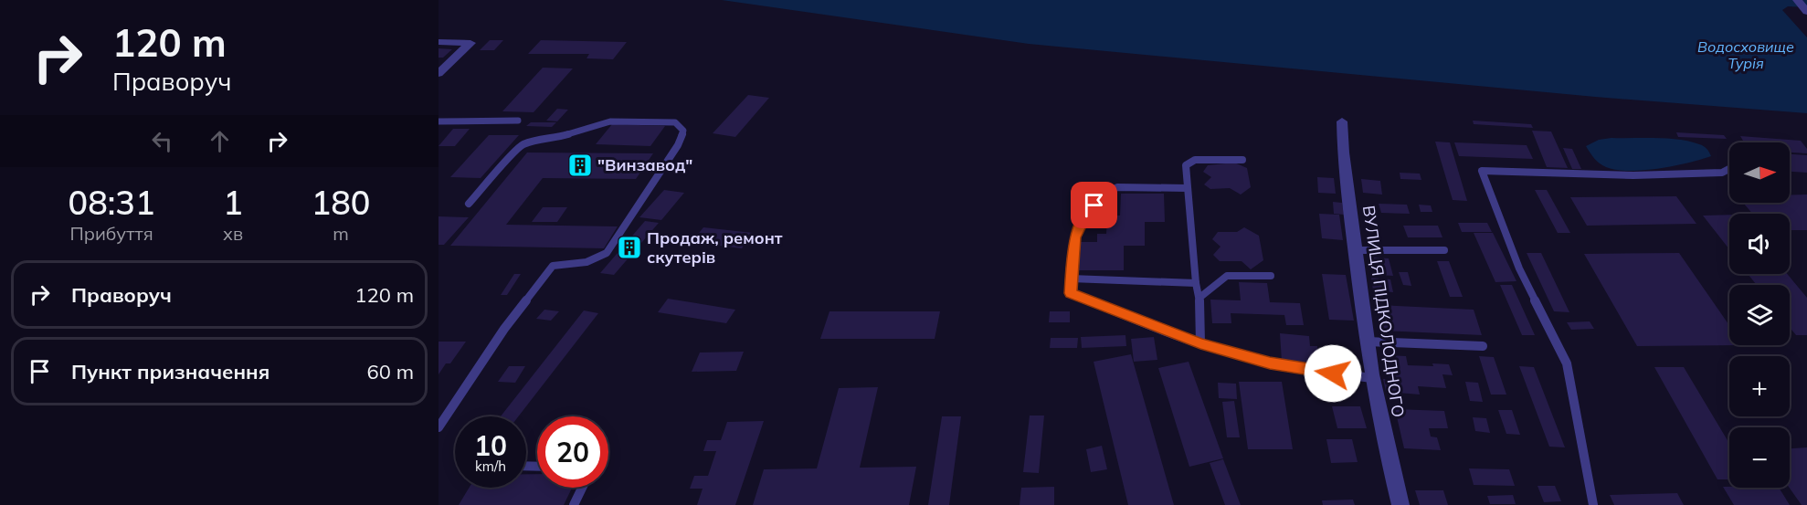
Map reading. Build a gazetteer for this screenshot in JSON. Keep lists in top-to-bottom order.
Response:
{
  "streets": {
    "street": ["ВУЛИЦЯ ПІДКОЛОДНОГО"]
  },
  "water": ["Водосховище Турія"],
  "places": {
    "building": ["\"Винзавод\"", "Продаж, ремонт скутерів"]
  },
  "north": "right",
  "page": {
    "turn": ["120 m", "Праворуч"],
    "map_buttons": ["+", "−"],
    "eta": [
      "08:31",
      "Прибуття",
      "1",
      "хв",
      "180",
      "m"
    ],
    "list": [
      {
        "name": "Праворуч",
        "value": "120 m"
      },
      {
        "name": "Пункт призначення",
        "value": "60 m"
      }
    ],
    "speed": "10 km/h",
    "limit": "20"
  }
}
